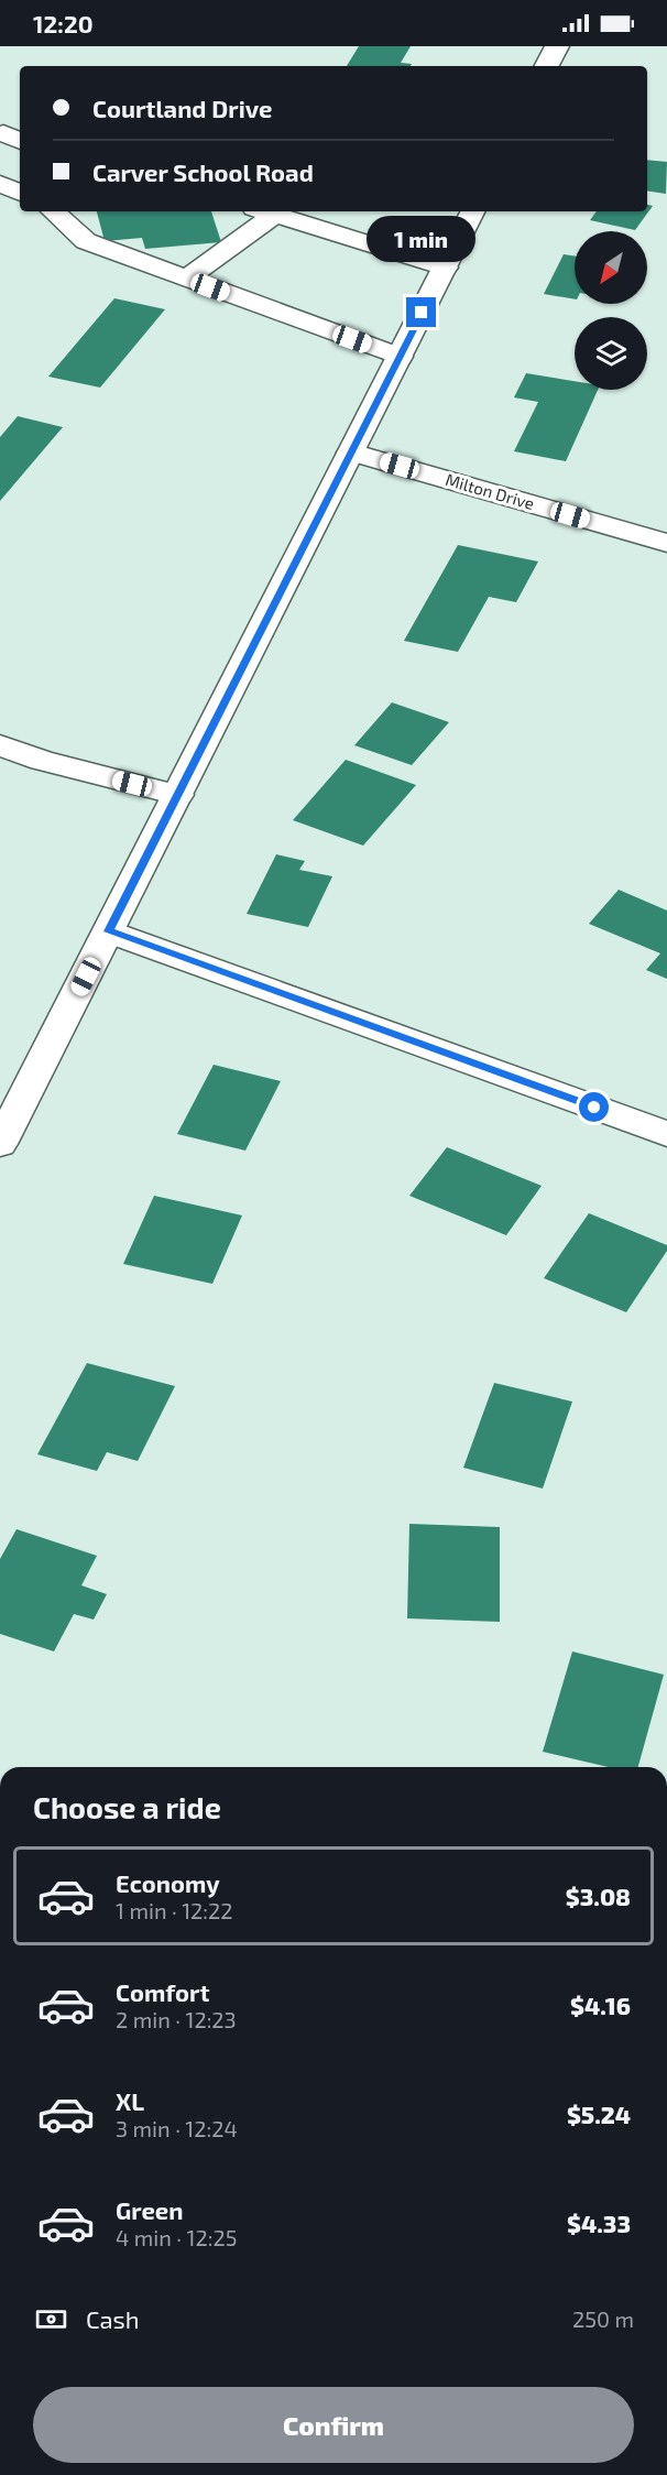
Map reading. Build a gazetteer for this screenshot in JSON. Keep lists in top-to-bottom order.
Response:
{
  "streets": {
    "main road": ["Milton Drive"]
  },
  "north": "bottom left",
  "page": {
    "status": "12:20",
    "banner": ["Courtland Drive", "Carver School Road"],
    "bubble": "1 min",
    "heading": "Choose a ride",
    "list": [
      {
        "name": "Economy",
        "note": "1 min · 12:22",
        "value": "$3.08"
      },
      {
        "name": "Comfort",
        "note": "2 min · 12:23",
        "value": "$4.16"
      },
      {
        "name": "XL",
        "note": "3 min · 12:24",
        "value": "$5.24"
      },
      {
        "name": "Green",
        "note": "4 min · 12:25",
        "value": "$4.33"
      }
    ],
    "pay": ["Cash", "250 m"],
    "buttons": "Confirm"
  }
}
